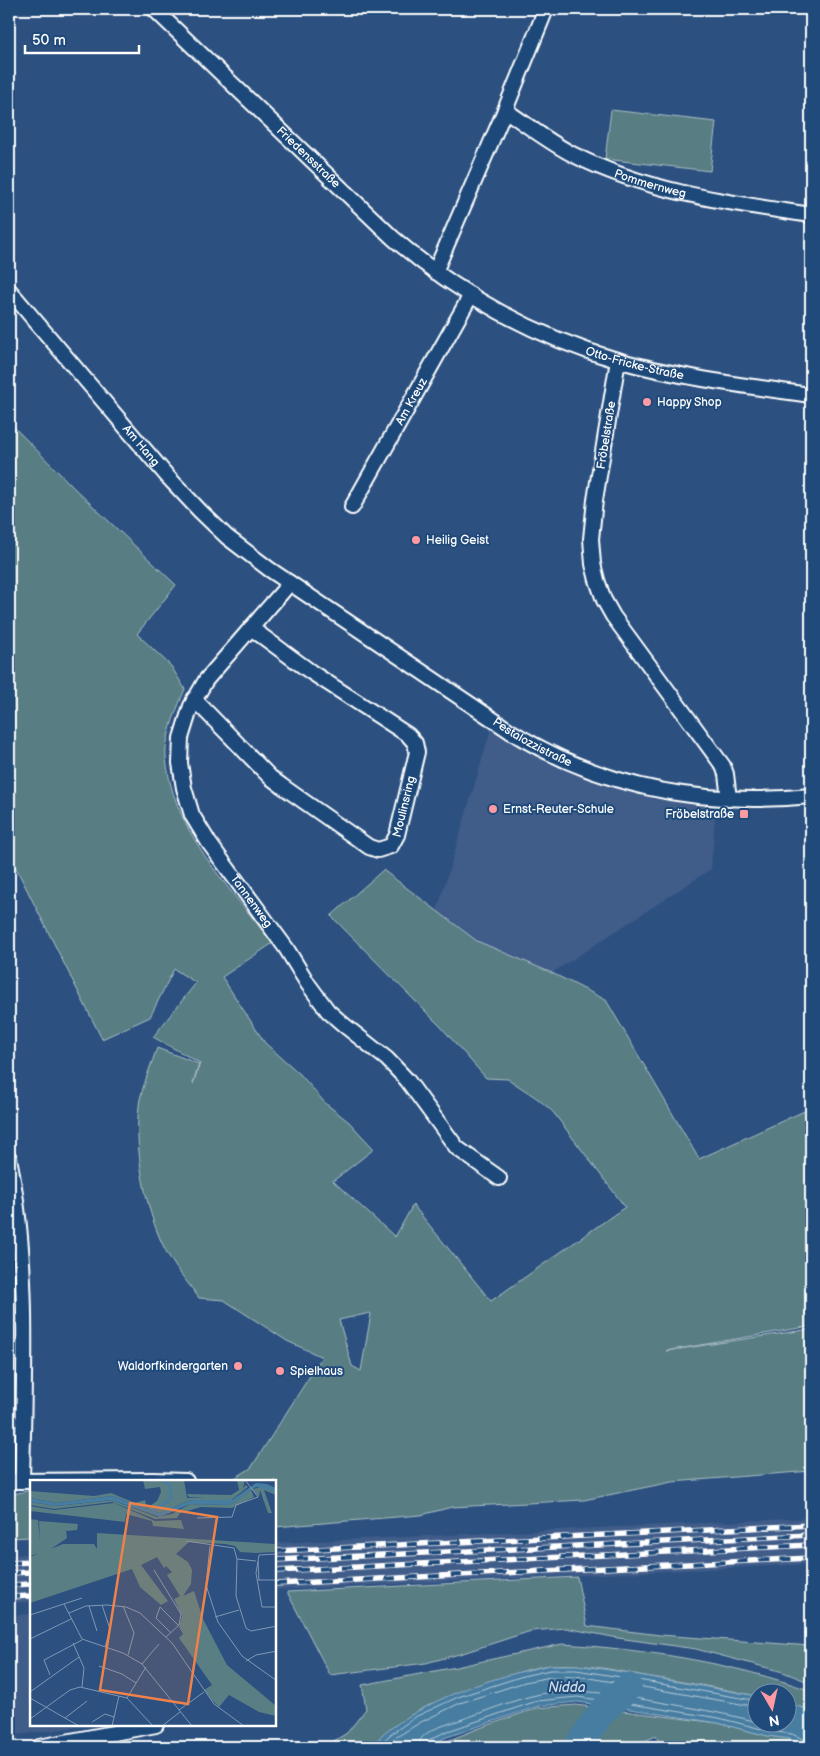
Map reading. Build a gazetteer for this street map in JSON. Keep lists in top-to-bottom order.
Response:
{
  "streets": {
    "street": [
      "Friedensstraße",
      "Pommernweg",
      "Otto-Fricke-Straße",
      "Am Kreuz",
      "Fröbelstraße",
      "Am Hang",
      "Pestalozzistraße",
      "Moulinsring",
      "Tannenweg"
    ]
  },
  "crossings": [
    ["Friedensstraße", "Otto-Fricke-Straße"],
    ["Friedensstraße", "Am Kreuz"],
    ["Otto-Fricke-Straße", "Am Kreuz"],
    ["Otto-Fricke-Straße", "Fröbelstraße"],
    ["Fröbelstraße", "Pestalozzistraße"],
    ["Am Hang", "Pestalozzistraße"],
    ["Am Hang", "Tannenweg"],
    ["Pestalozzistraße", "Tannenweg"],
    ["Moulinsring", "Tannenweg"]
  ],
  "water": ["Nidda"],
  "places": {
    "other": [
      "Happy Shop",
      "Heilig Geist",
      "Ernst-Reuter-Schule",
      "Waldorfkindergarten",
      "Spielhaus"
    ],
    "transit": ["Fröbelstraße"]
  },
  "scale_bar": "50 m",
  "north": "bottom"
}
